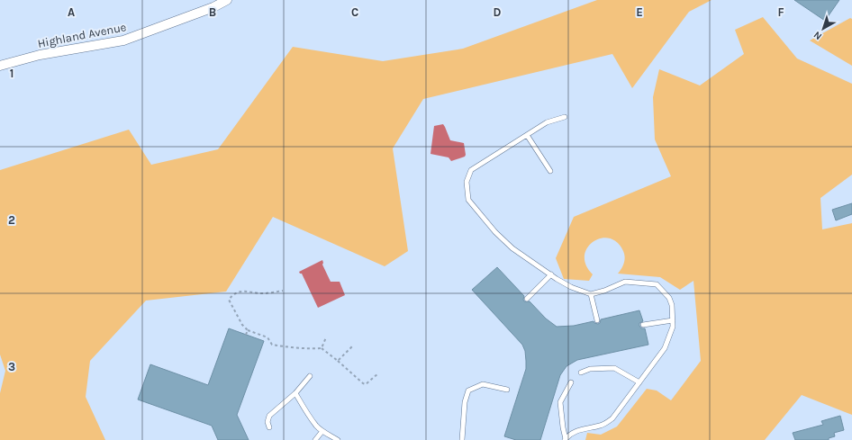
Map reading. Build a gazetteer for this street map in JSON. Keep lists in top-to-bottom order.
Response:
{
  "streets": {
    "street": ["Highland Avenue"]
  },
  "north": "bottom left",
  "grid": {
    "columns": [
      "A",
      "B",
      "C",
      "D",
      "E",
      "F"
    ],
    "rows": ["1", "2", "3"]
  }
}
